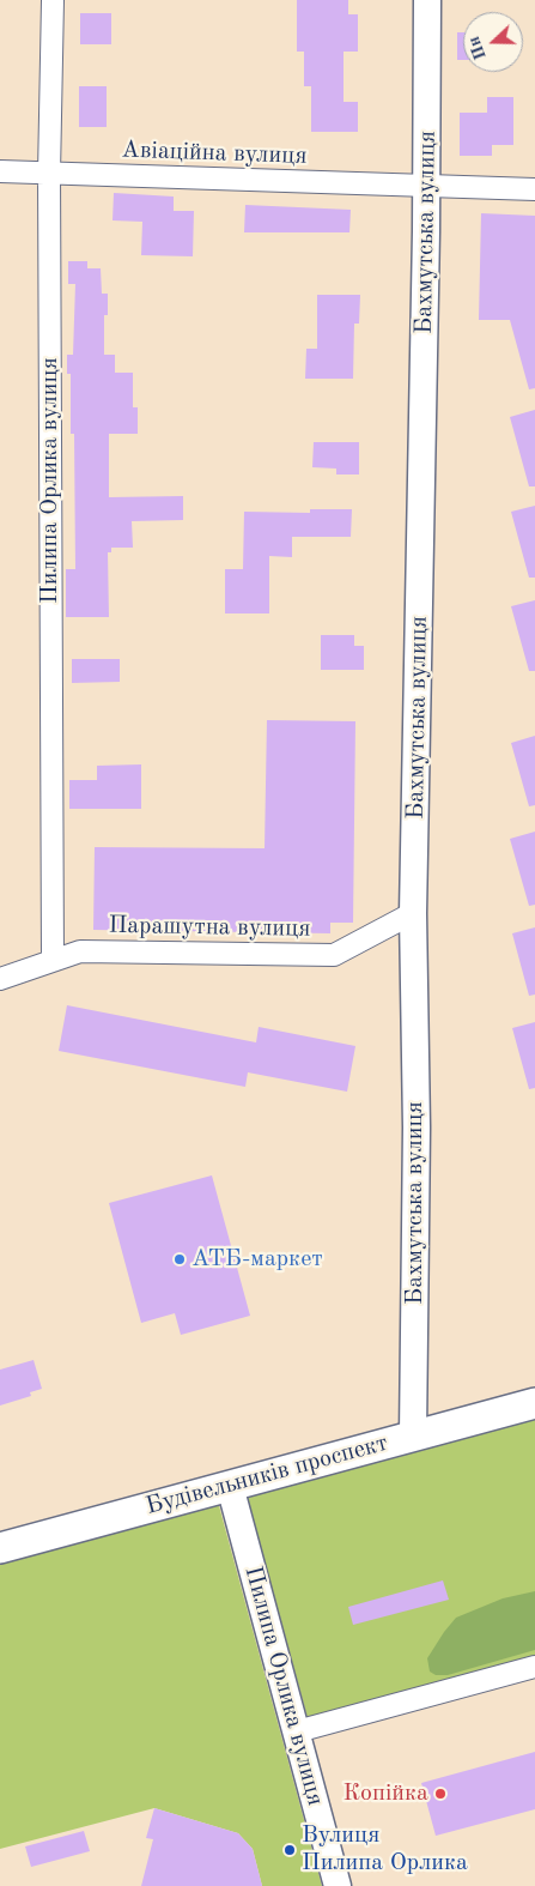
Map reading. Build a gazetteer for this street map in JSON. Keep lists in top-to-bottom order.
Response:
{
  "streets": {
    "main road": ["Будівельників проспект"],
    "street": [
      "Авіаційна вулиця",
      "Бахмутська вулиця",
      "Пилипа Орлика вулиця",
      "Парашутна вулиця"
    ]
  },
  "crossings": [
    ["Авіаційна вулиця", "Бахмутська вулиця"],
    ["Авіаційна вулиця", "Пилипа Орлика вулиця"],
    ["Бахмутська вулиця", "Парашутна вулиця"],
    ["Бахмутська вулиця", "Будівельників проспект"],
    ["Пилипа Орлика вулиця", "Парашутна вулиця"],
    ["Пилипа Орлика вулиця", "Будівельників проспект"]
  ],
  "places": ["АТБ-маркет", "Копійка", "Вулиця Пилипа Орлика"],
  "north": "left"
}
